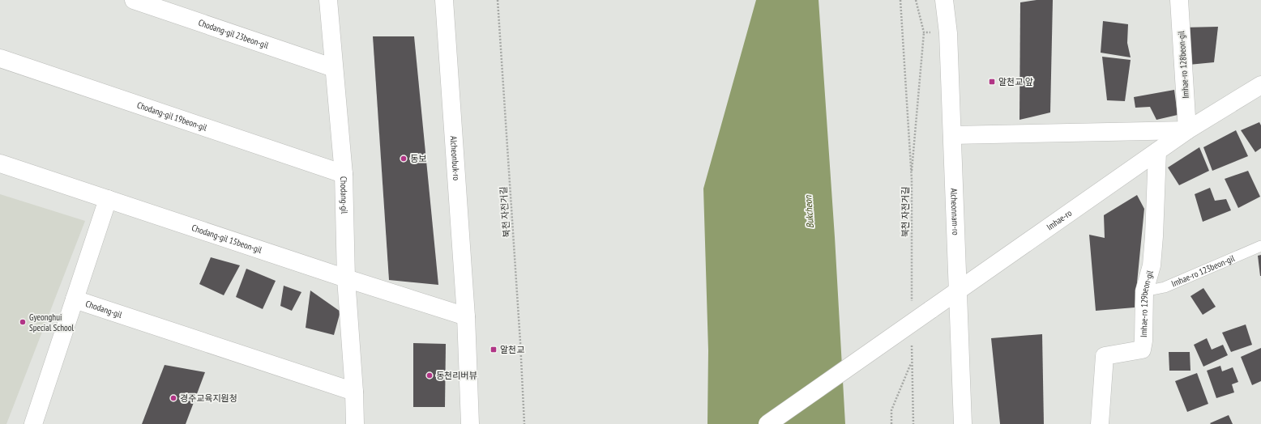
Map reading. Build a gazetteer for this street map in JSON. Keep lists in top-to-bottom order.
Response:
{
  "streets": {
    "street": [
      "Chodang-gil 23beon-gil",
      "Imhae-ro 128beon-gil",
      "Chodang-gil 19beon-gil",
      "Alcheonbuk-ro",
      "Chodang-gil",
      "Alcheonnam-ro",
      "Imhae-ro",
      "Chodang-gil 15beon-gil",
      "Imhae-ro 129beon-gil"
    ],
    "lane": ["Imhae-ro 123beon-gil"],
    "path": ["북천 자전거길"]
  },
  "crossings": [
    ["Chodang-gil 23beon-gil", "Chodang-gil"],
    ["Imhae-ro 128beon-gil", "Imhae-ro"],
    ["Chodang-gil 19beon-gil", "Chodang-gil"],
    ["Chodang-gil", "Chodang-gil 15beon-gil"],
    ["Alcheonnam-ro", "Imhae-ro"],
    ["Imhae-ro", "Imhae-ro 129beon-gil"],
    ["Imhae-ro 123beon-gil", "Imhae-ro 129beon-gil"]
  ],
  "water": ["Bukcheon"],
  "places": {
    "transit": ["알천교 앞", "알천교"],
    "other": [
      "동보",
      "Gyeonghui Special School",
      "동천리버뷰",
      "경주교육지원청"
    ]
  }
}
